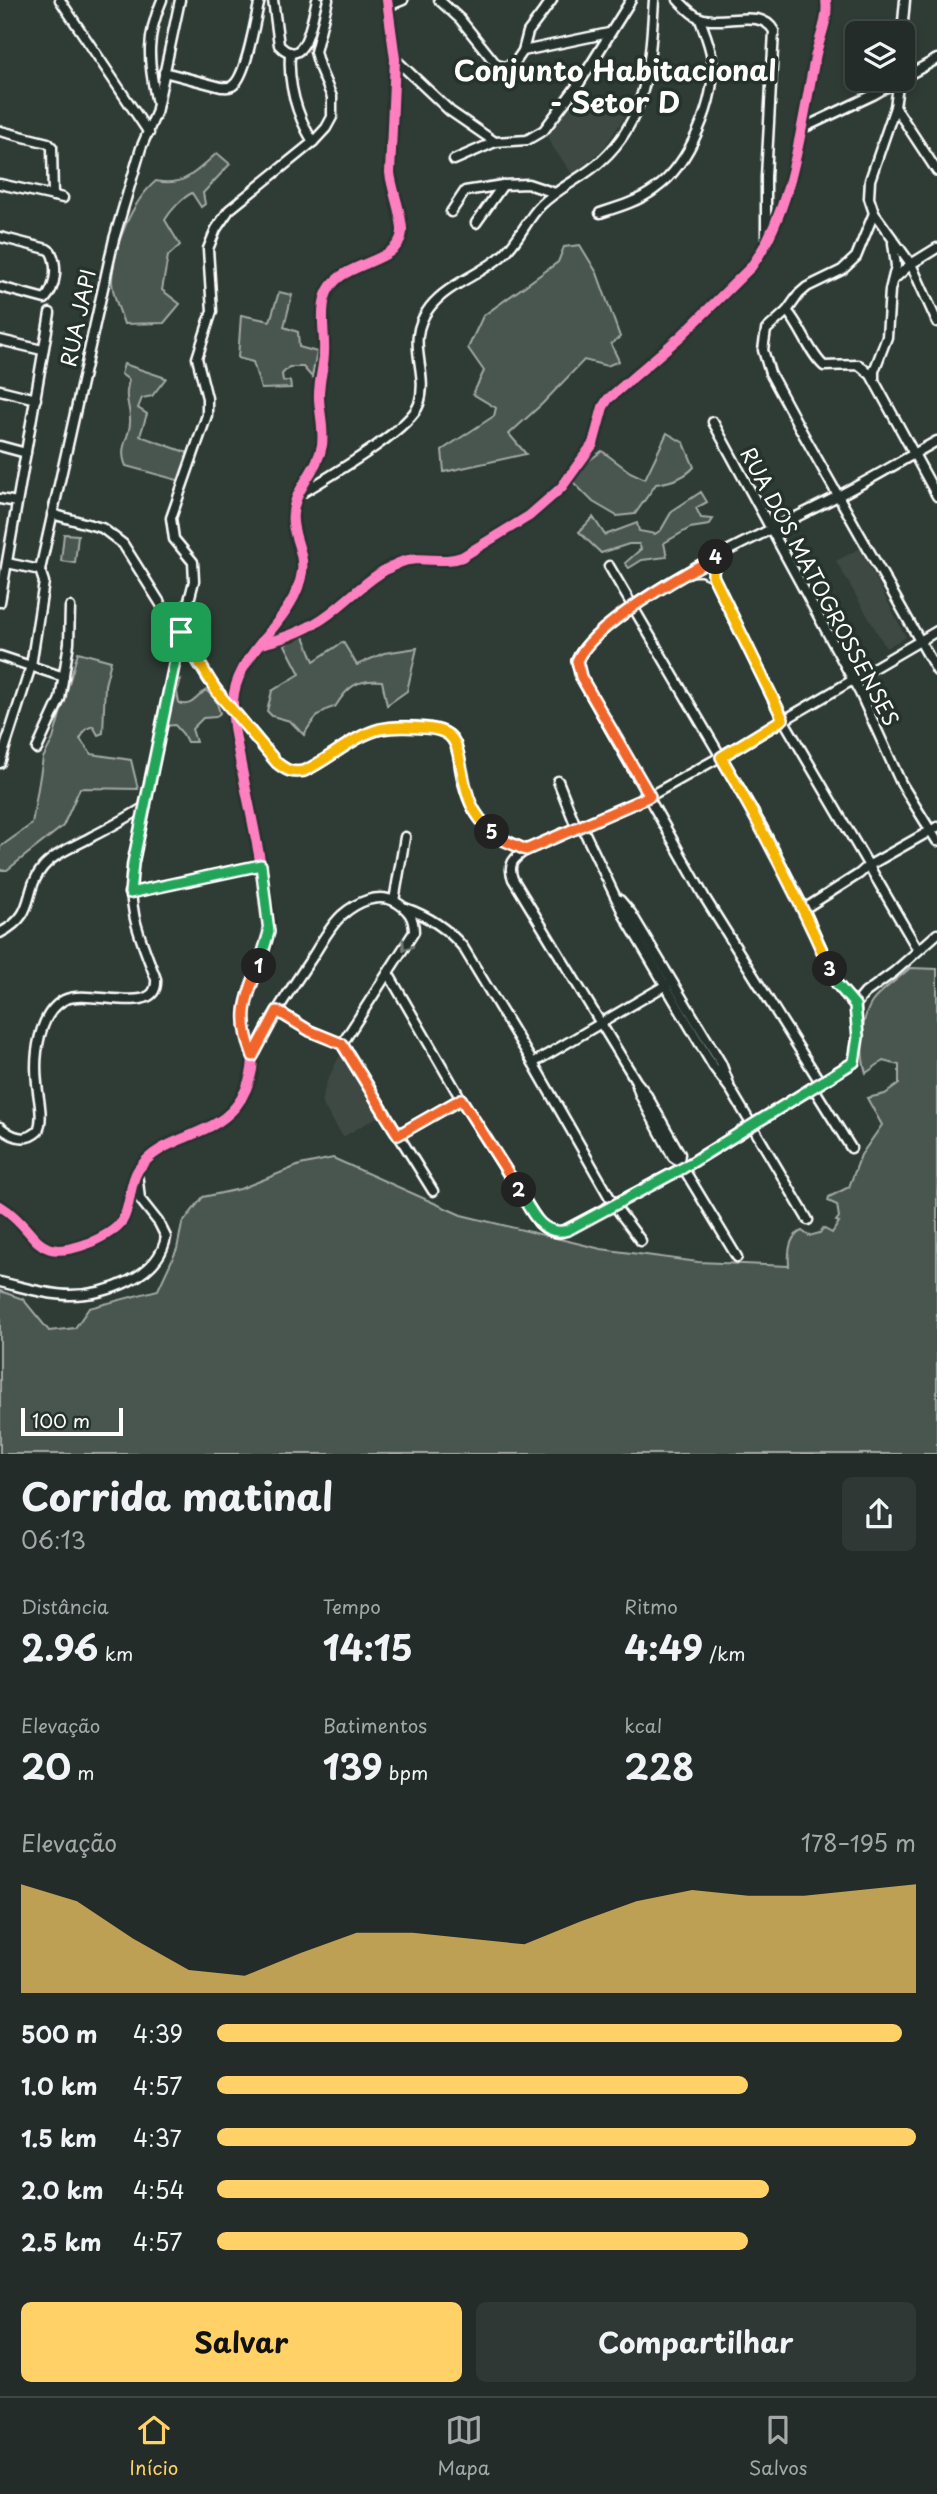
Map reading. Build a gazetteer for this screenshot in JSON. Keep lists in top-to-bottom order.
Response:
{
  "streets": {
    "street": ["RUA JAPI", "RUA DOS MATOGROSSENSES"]
  },
  "districts": ["Conjunto Habitacional - Setor D"],
  "scale_bar": "100 m",
  "page": {
    "pins": [
      "4",
      "5",
      "1",
      "3",
      "2"
    ],
    "scale": "100 m",
    "heading": ["Corrida matinal", "06:13"],
    "stats": [
      ["Distância", "2.96 km"],
      ["Tempo", "14:15"],
      ["Ritmo", "4:49 /km"],
      ["Elevação", "20 m"],
      ["Batimentos", "139 bpm"],
      ["kcal", "228"]
    ],
    "chart": ["Elevação", "178–195 m"],
    "list": [
      {
        "name": "500 m",
        "note": "4:39"
      },
      {
        "name": "1.0 km",
        "note": "4:57"
      },
      {
        "name": "1.5 km",
        "note": "4:37"
      },
      {
        "name": "2.0 km",
        "note": "4:54"
      },
      {
        "name": "2.5 km",
        "note": "4:57"
      }
    ],
    "buttons": ["Salvar", "Compartilhar"],
    "tabs": ["Início", "Mapa", "Salvos"]
  }
}
